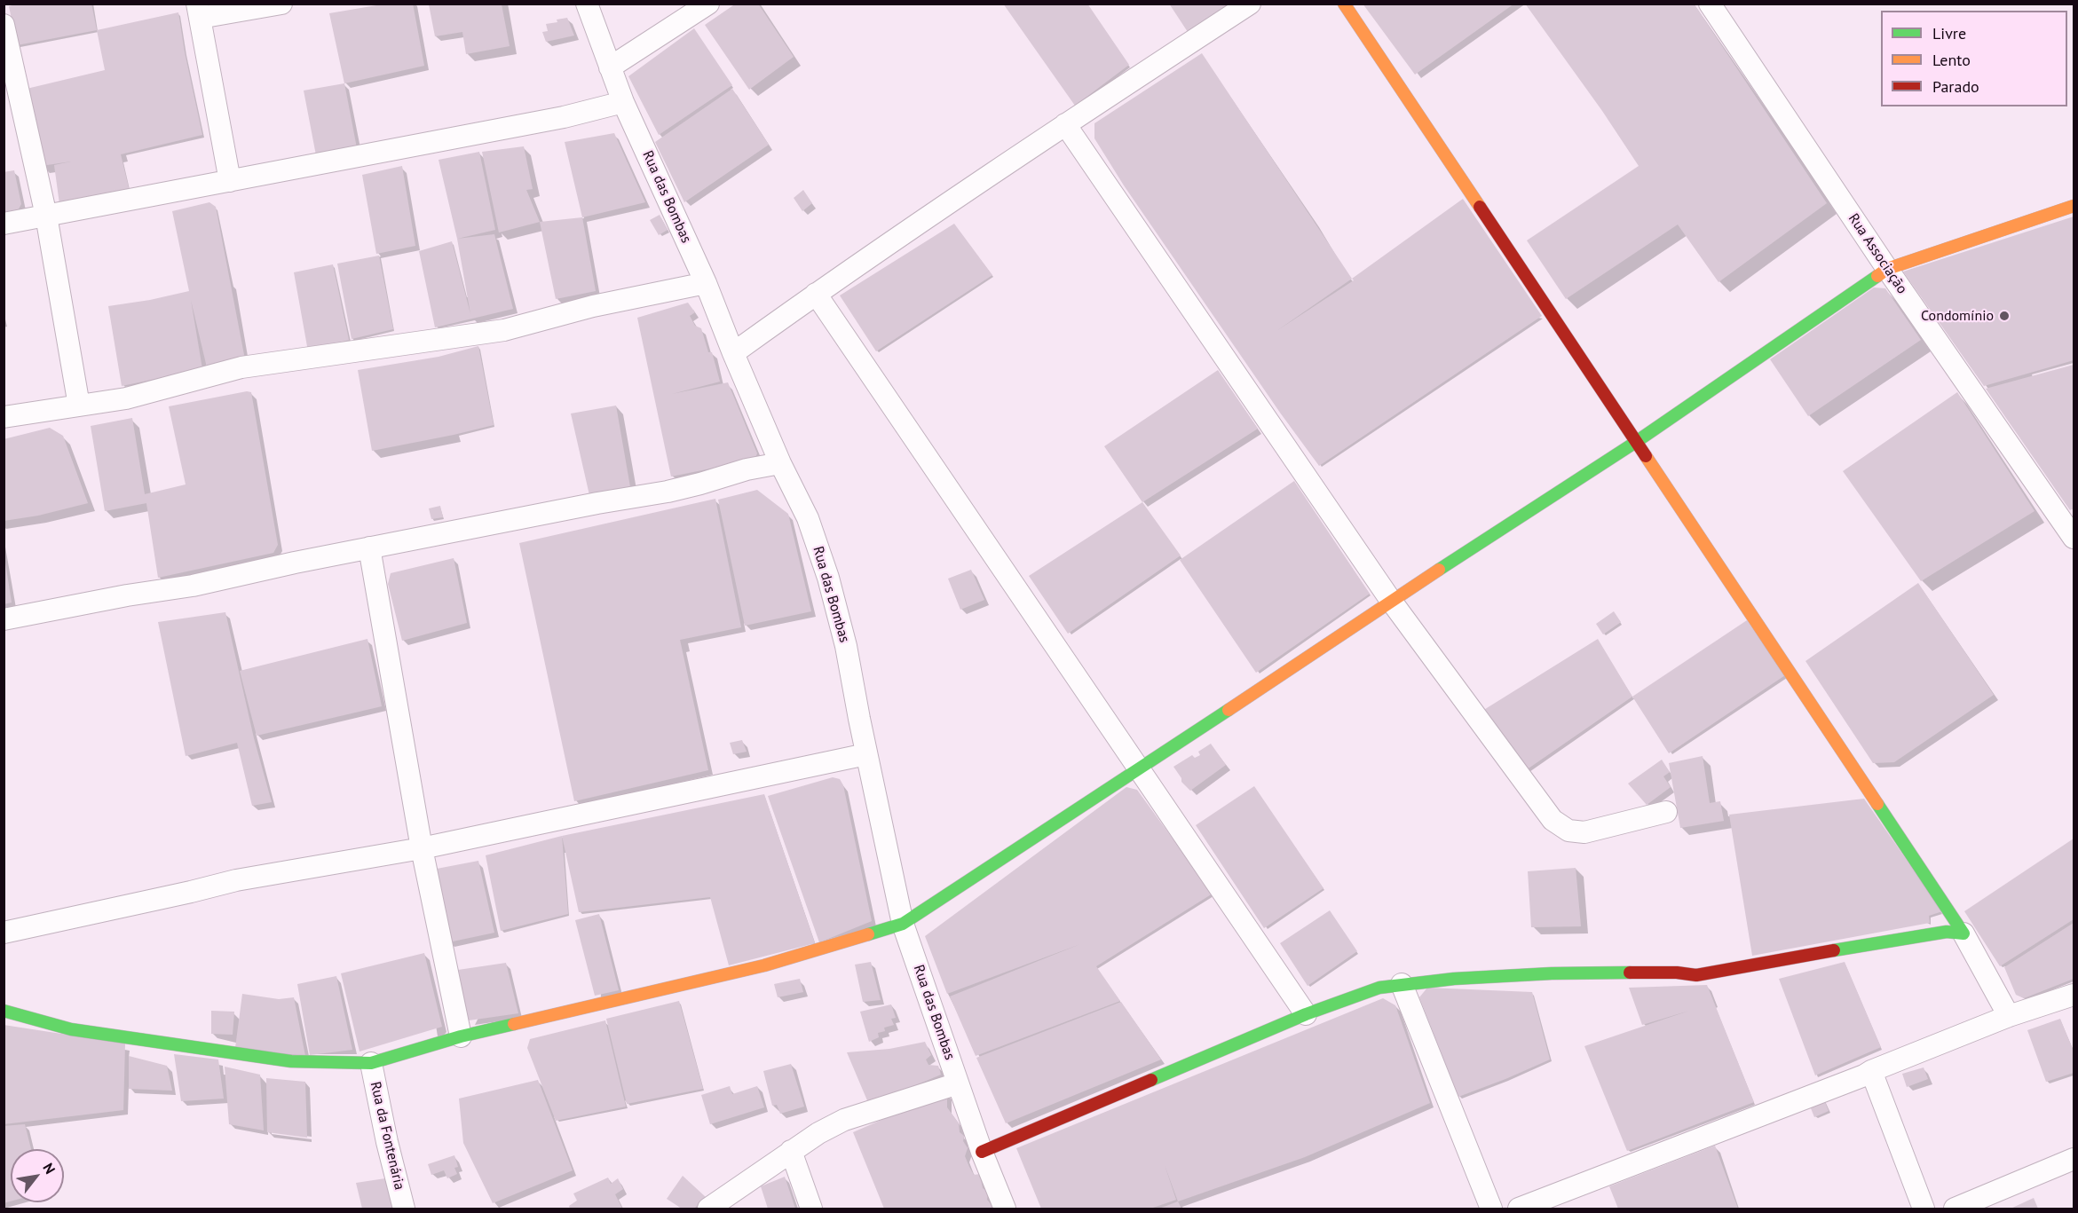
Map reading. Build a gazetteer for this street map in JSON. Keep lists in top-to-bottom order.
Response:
{
  "streets": {
    "street": ["Rua das Bombas", "Rua Associação", "Rua da Fontenária"]
  },
  "places": ["Condomínio"],
  "legend": ["Livre", "Lento", "Parado"],
  "north": "top right"
}
